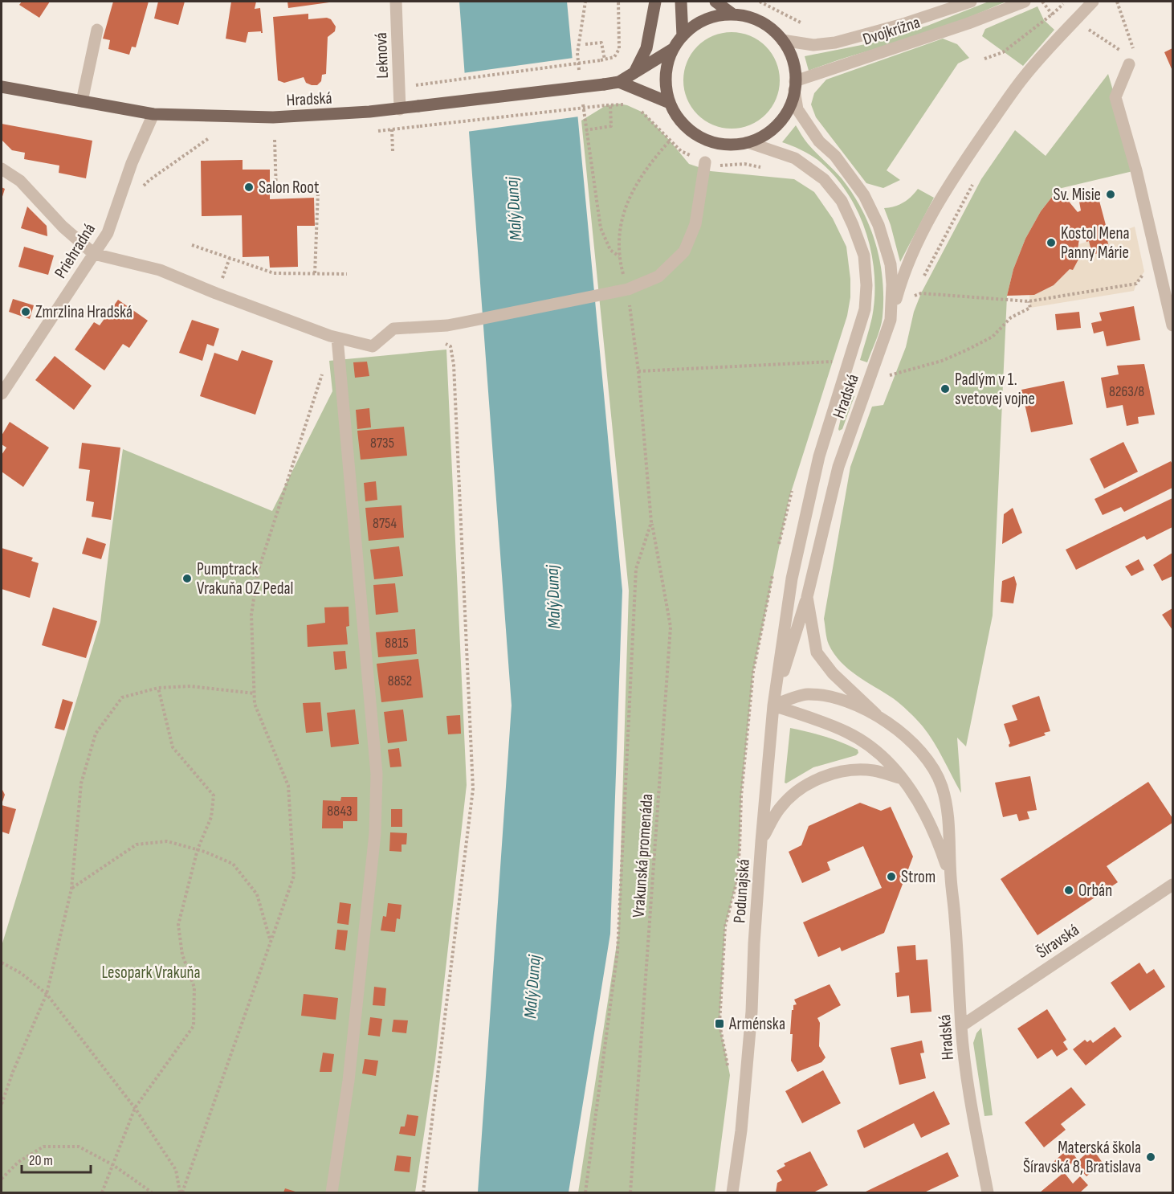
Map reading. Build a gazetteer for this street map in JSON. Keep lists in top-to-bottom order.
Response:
{
  "streets": {
    "main road": ["Hradská"],
    "street": [
      "Dvojkrížna",
      "Leknová",
      "Priehradná",
      "Podunajská",
      "Šíravská"
    ],
    "path": ["Vrakunská promenáda"]
  },
  "crossings": [
    ["Dvojkrížna", "Hradská"],
    ["Leknová", "Hradská"],
    ["Hradská", "Priehradná"],
    ["Hradská", "Podunajská"],
    ["Hradská", "Šíravská"]
  ],
  "water": ["Malý Dunaj"],
  "parks": ["Lesopark Vrakuňa"],
  "places": {
    "other": [
      "Salon Root",
      "Sv. Misie",
      "Kostol Mena Panny Márie",
      "Zmrzlina Hradská",
      "Padlým v 1. svetovej vojne",
      "Pumptrack Vrakuňa OZ Pedal",
      "Strom",
      "Orbán",
      "Materská škola Šíravská 8, Bratislava"
    ],
    "transit": ["Arménska"]
  },
  "house_numbers": [
    "8263/8",
    "8735",
    "8754",
    "8815",
    "8852",
    "8843"
  ],
  "scale_bar": "20 m"
}
